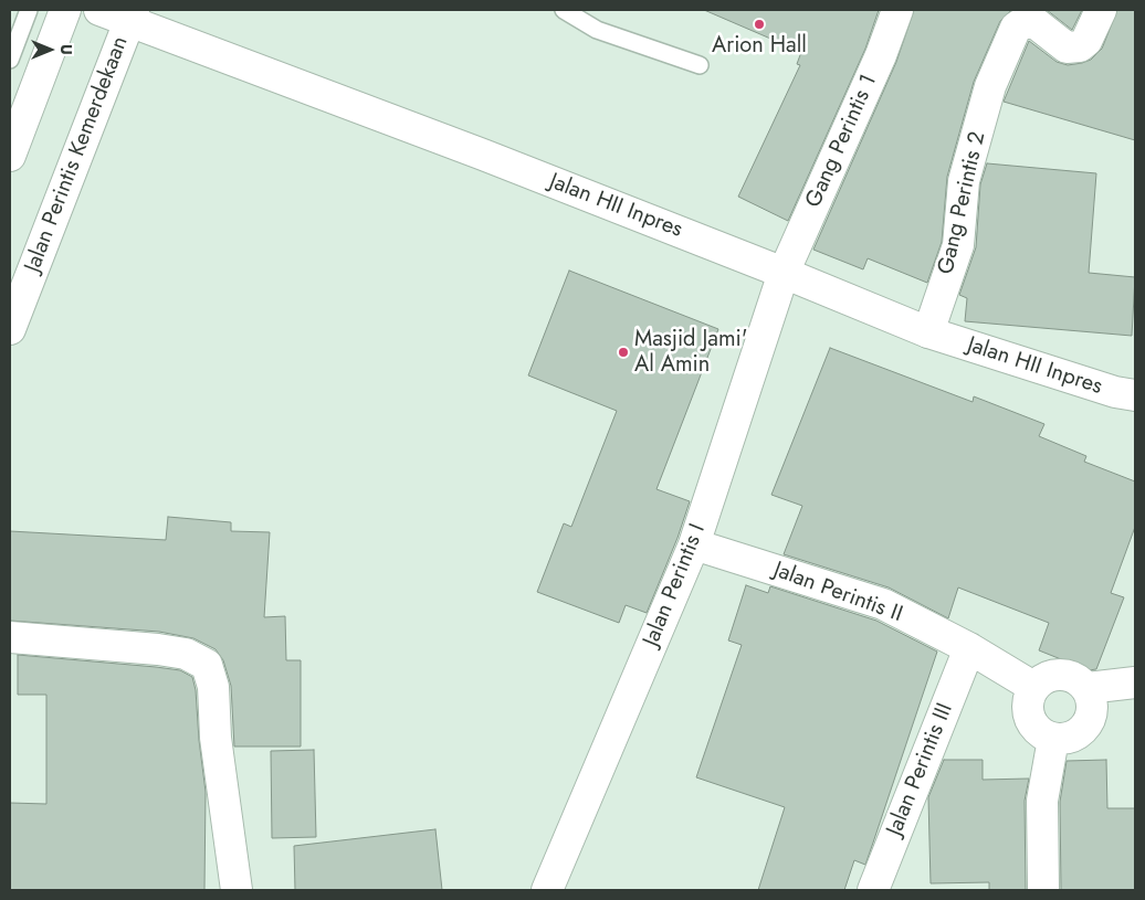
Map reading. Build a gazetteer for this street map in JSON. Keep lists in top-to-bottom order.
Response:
{
  "streets": {
    "main road": [
      "Gang Perintis 1",
      "Jalan Perintis Kemerdekaan",
      "Gang Perintis 2",
      "Jalan HII Inpres",
      "Jalan Perintis I",
      "Jalan Perintis II",
      "Jalan Perintis III"
    ]
  },
  "crossings": [
    ["Gang Perintis 1", "Jalan HII Inpres"],
    ["Gang Perintis 1", "Jalan Perintis I"],
    ["Jalan Perintis Kemerdekaan", "Jalan HII Inpres"],
    ["Gang Perintis 2", "Jalan HII Inpres"],
    ["Jalan HII Inpres", "Jalan Perintis I"],
    ["Jalan Perintis I", "Jalan Perintis II"],
    ["Jalan Perintis II", "Jalan Perintis III"]
  ],
  "places": ["Arion Hall", "Masjid Jami' Al Amin"],
  "north": "right"
}
